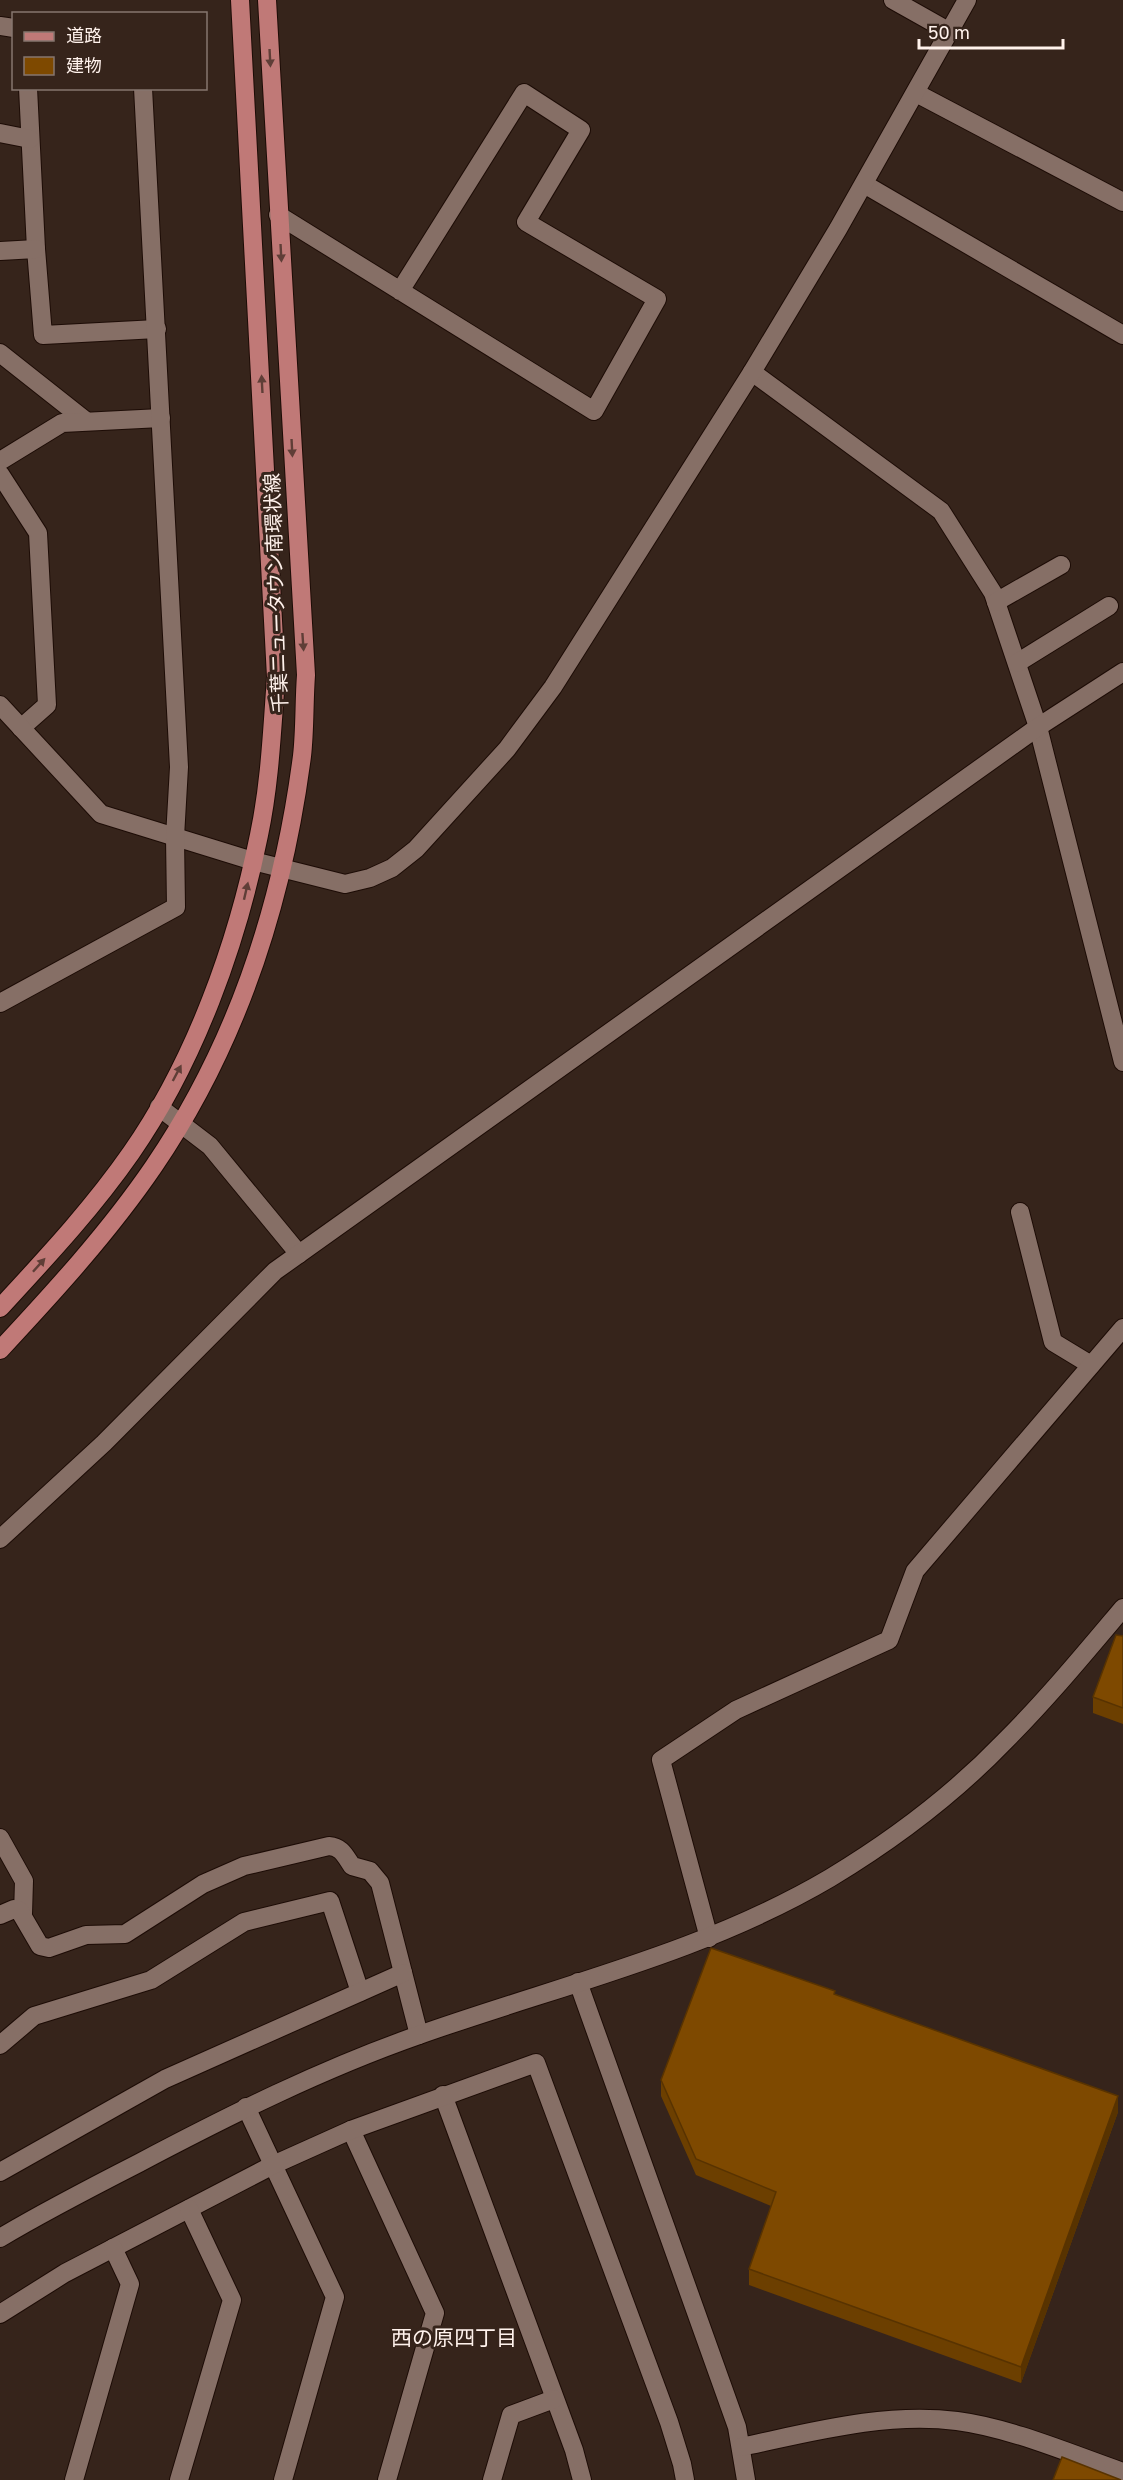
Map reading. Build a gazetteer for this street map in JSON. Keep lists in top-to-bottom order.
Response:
{
  "streets": {
    "main road": ["千葉ニュータウン南環状線"]
  },
  "districts": ["西の原四丁目"],
  "legend": ["道路", "建物"],
  "scale_bar": "50 m"
}
